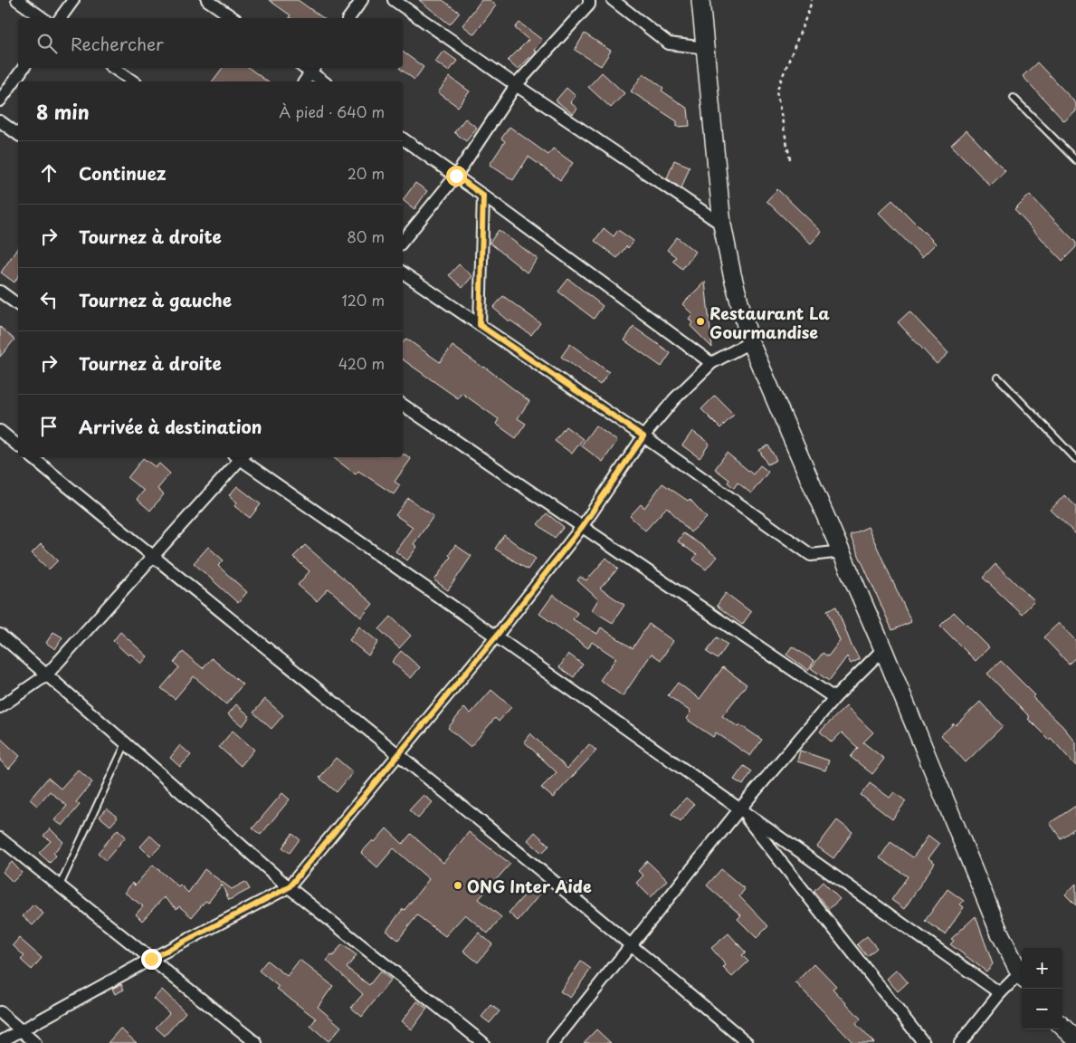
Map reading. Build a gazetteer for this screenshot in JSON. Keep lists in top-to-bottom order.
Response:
{
  "places": ["Restaurant La Gourmandise", "ONG Inter Aide"],
  "page": {
    "search": "Rechercher",
    "heading": ["8 min", "À pied · 640 m"],
    "list": [
      ["Continuez", "20 m"],
      ["Tournez à droite", "80 m"],
      ["Tournez à gauche", "120 m"],
      ["Tournez à droite", "420 m"],
      "Arrivée à destination"
    ],
    "map_buttons": ["+", "−"]
  }
}
